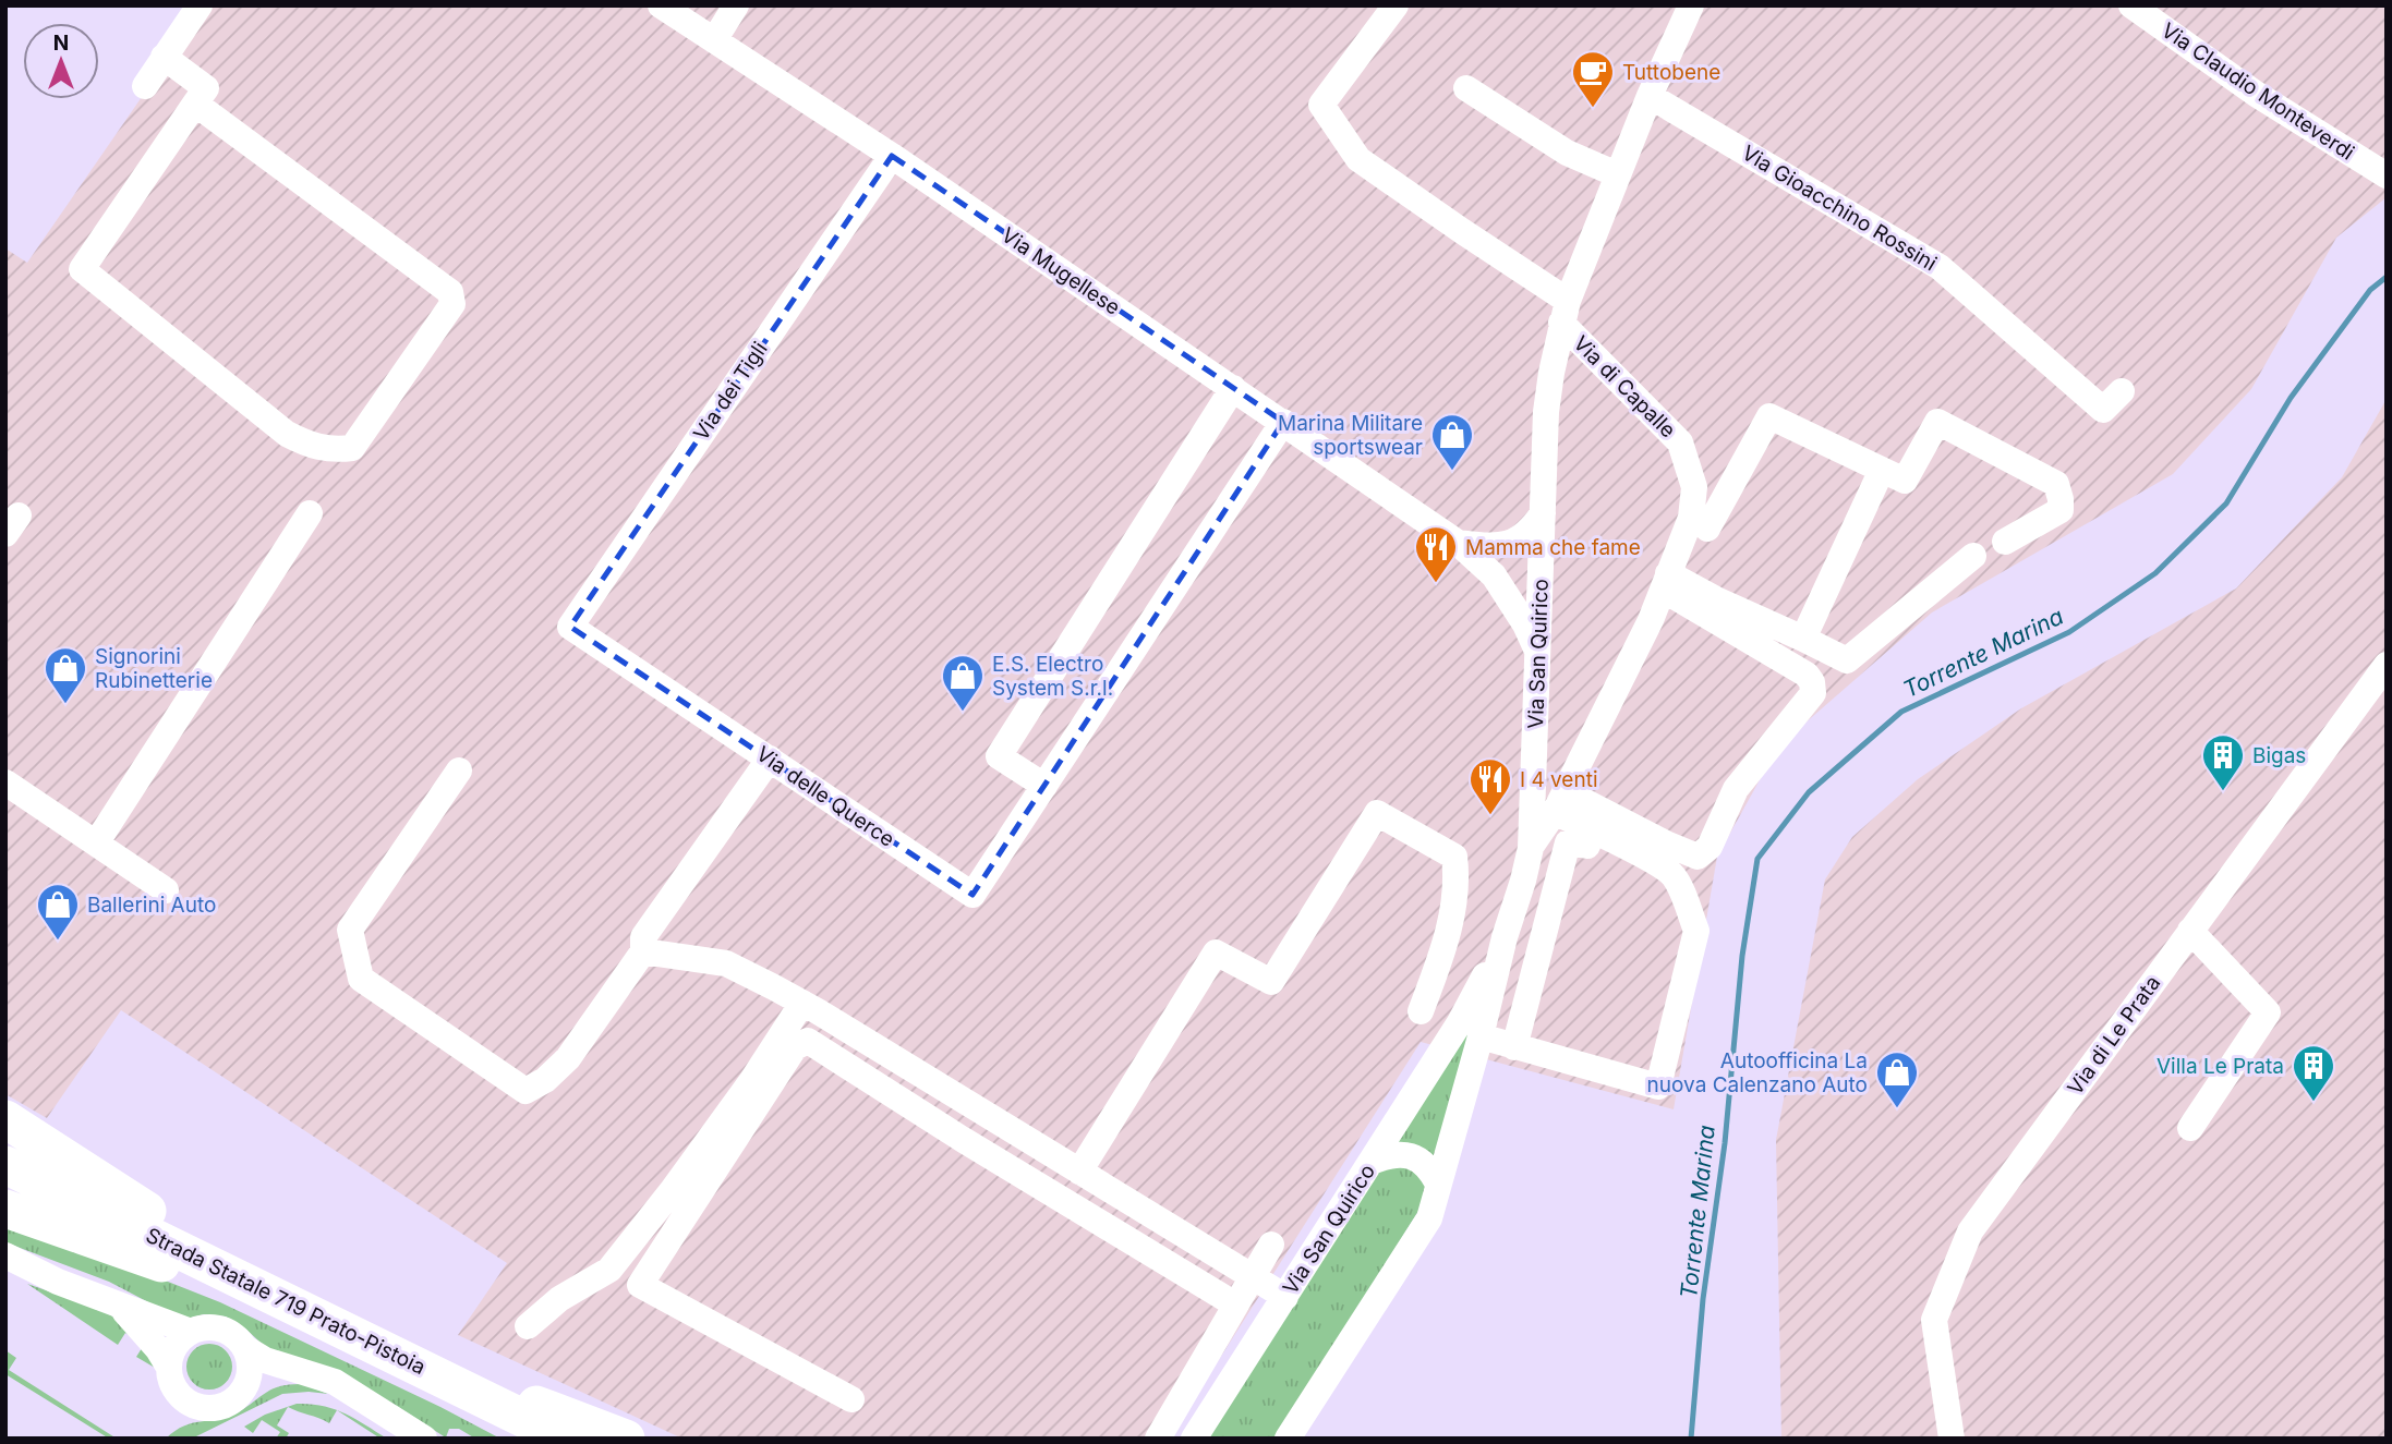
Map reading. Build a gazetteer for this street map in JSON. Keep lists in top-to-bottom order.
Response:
{
  "streets": {
    "highway": ["Strada Statale 719 Prato-Pistoia"],
    "street": [
      "Via Claudio Monteverdi",
      "Via Gioacchino Rossini",
      "Via Mugellese",
      "Via di Capalle",
      "Via dei Tigli",
      "Via San Quirico",
      "Via delle Querce",
      "Via di Le Prata"
    ]
  },
  "crossings": [
    ["Via Mugellese", "Via dei Tigli"],
    ["Via Mugellese", "Via San Quirico"],
    ["Via Mugellese", "Via delle Querce"],
    ["Via di Capalle", "Via San Quirico"],
    ["Via dei Tigli", "Via delle Querce"]
  ],
  "water": ["Torrente Marina"],
  "places": {
    "cafe": ["Tuttobene"],
    "shop": [
      "Marina Militare sportswear",
      "Signorini Rubinetterie",
      "E.S. Electro System S.r.l.",
      "Ballerini Auto",
      "Autoofficina La nuova Calenzano Auto"
    ],
    "restaurant": ["Mamma che fame", "I 4 venti"],
    "building": ["Bigas", "Villa Le Prata"]
  },
  "north": "top"
}
